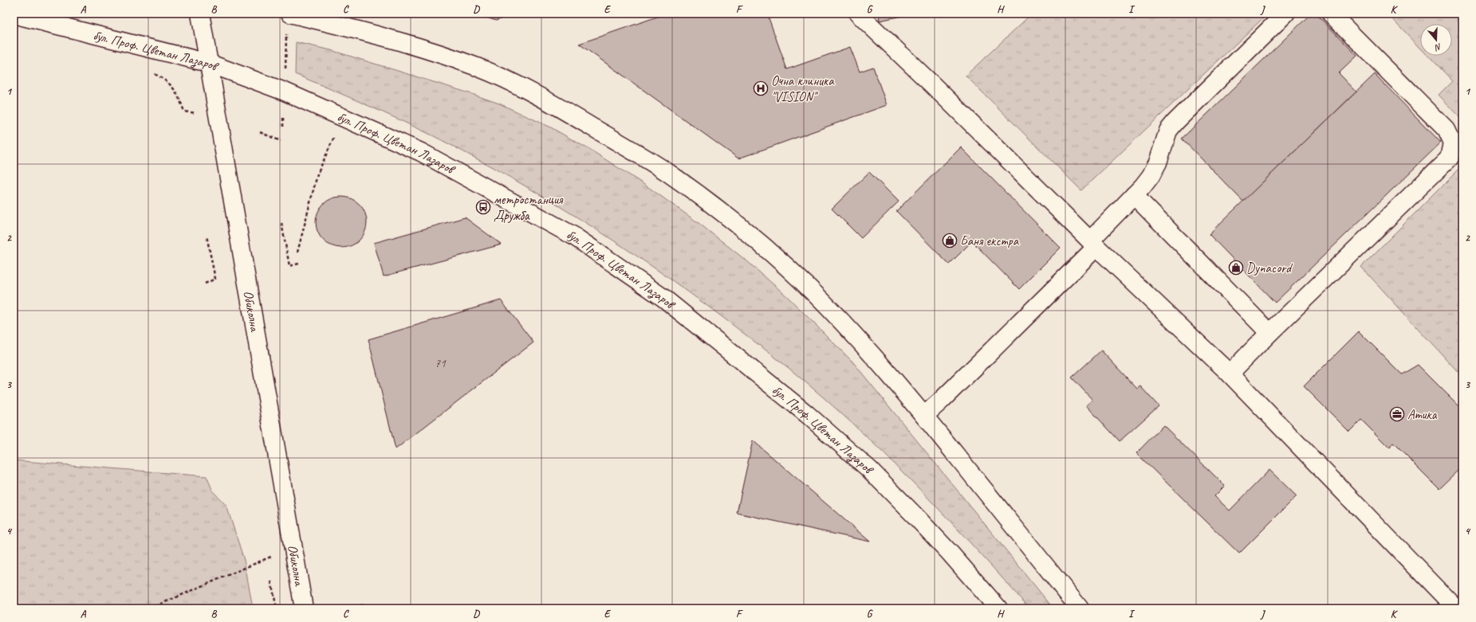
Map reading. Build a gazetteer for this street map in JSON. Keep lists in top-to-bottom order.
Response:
{
  "streets": {
    "main road": ["бул. Проф. Цветан Лазаров", "Обиколна"]
  },
  "crossings": [
    ["бул. Проф. Цветан Лазаров", "Обиколна"]
  ],
  "places": {
    "hospital": ["Очна клиника \"VISION\""],
    "bus stop": ["метростанция Дружба"],
    "shop": ["Баня екстра", "Dynacord"],
    "office": ["Атика"]
  },
  "house_numbers": ["71"],
  "north": "bottom",
  "grid": {
    "columns": [
      "A",
      "B",
      "C",
      "D",
      "E",
      "F",
      "G",
      "H",
      "I",
      "J",
      "K"
    ],
    "rows": [
      "1",
      "2",
      "3",
      "4"
    ]
  }
}
